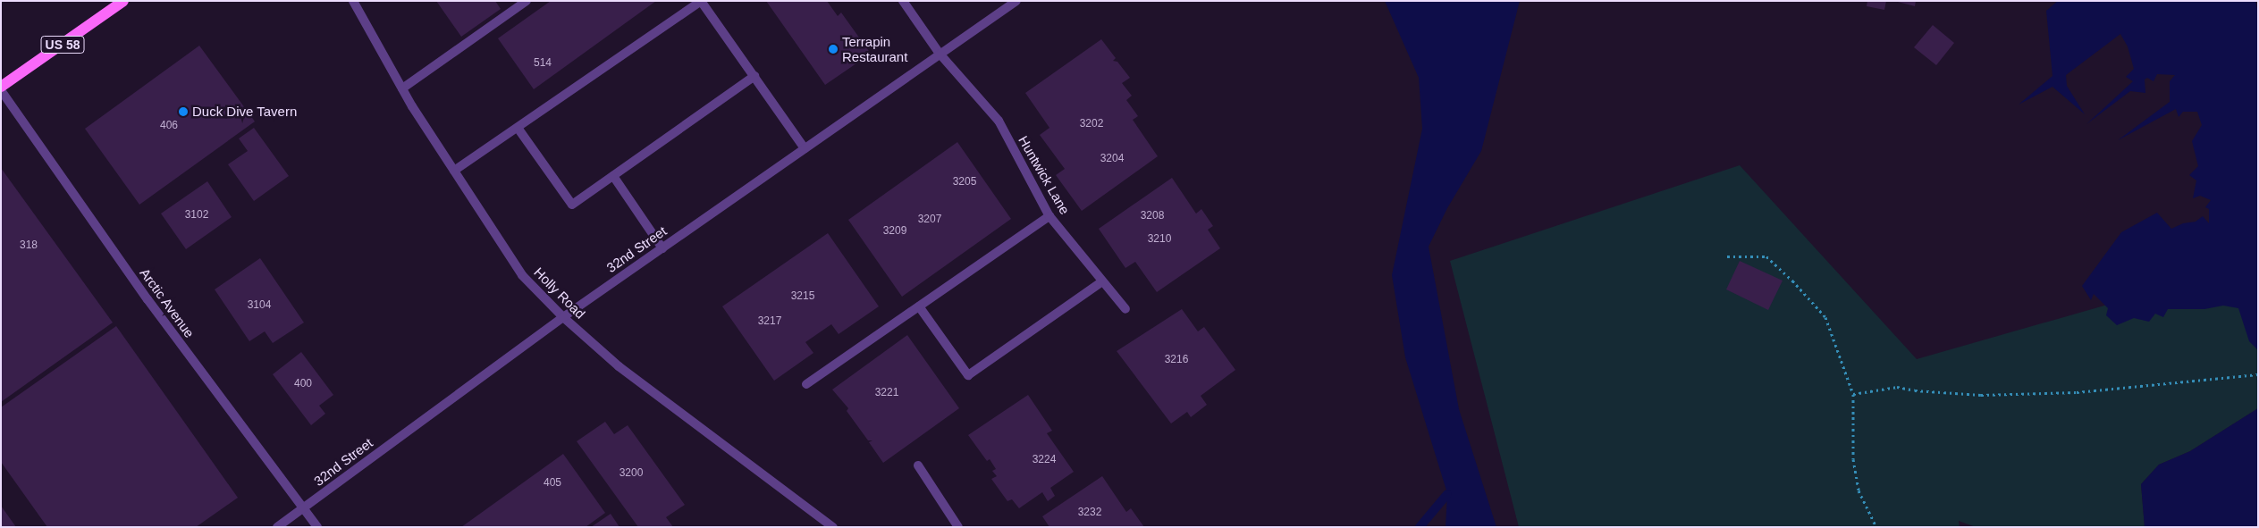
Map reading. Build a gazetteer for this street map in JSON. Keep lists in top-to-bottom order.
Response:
{
  "streets": {
    "main road": ["US 58"],
    "street": [
      "Huntwick Lane",
      "32nd Street",
      "Holly Road",
      "Arctic Avenue"
    ]
  },
  "crossings": [
    ["Huntwick Lane", "32nd Street"],
    ["32nd Street", "Holly Road"],
    ["32nd Street", "Arctic Avenue"]
  ],
  "places": ["Terrapin Restaurant", "Duck Dive Tavern"],
  "house_numbers": [
    "514",
    "3202",
    "406",
    "3204",
    "3205",
    "3102",
    "3208",
    "3207",
    "3209",
    "3210",
    "318",
    "3215",
    "3104",
    "3217",
    "3216",
    "400",
    "3221",
    "3224",
    "3200",
    "405",
    "3232"
  ]
}
